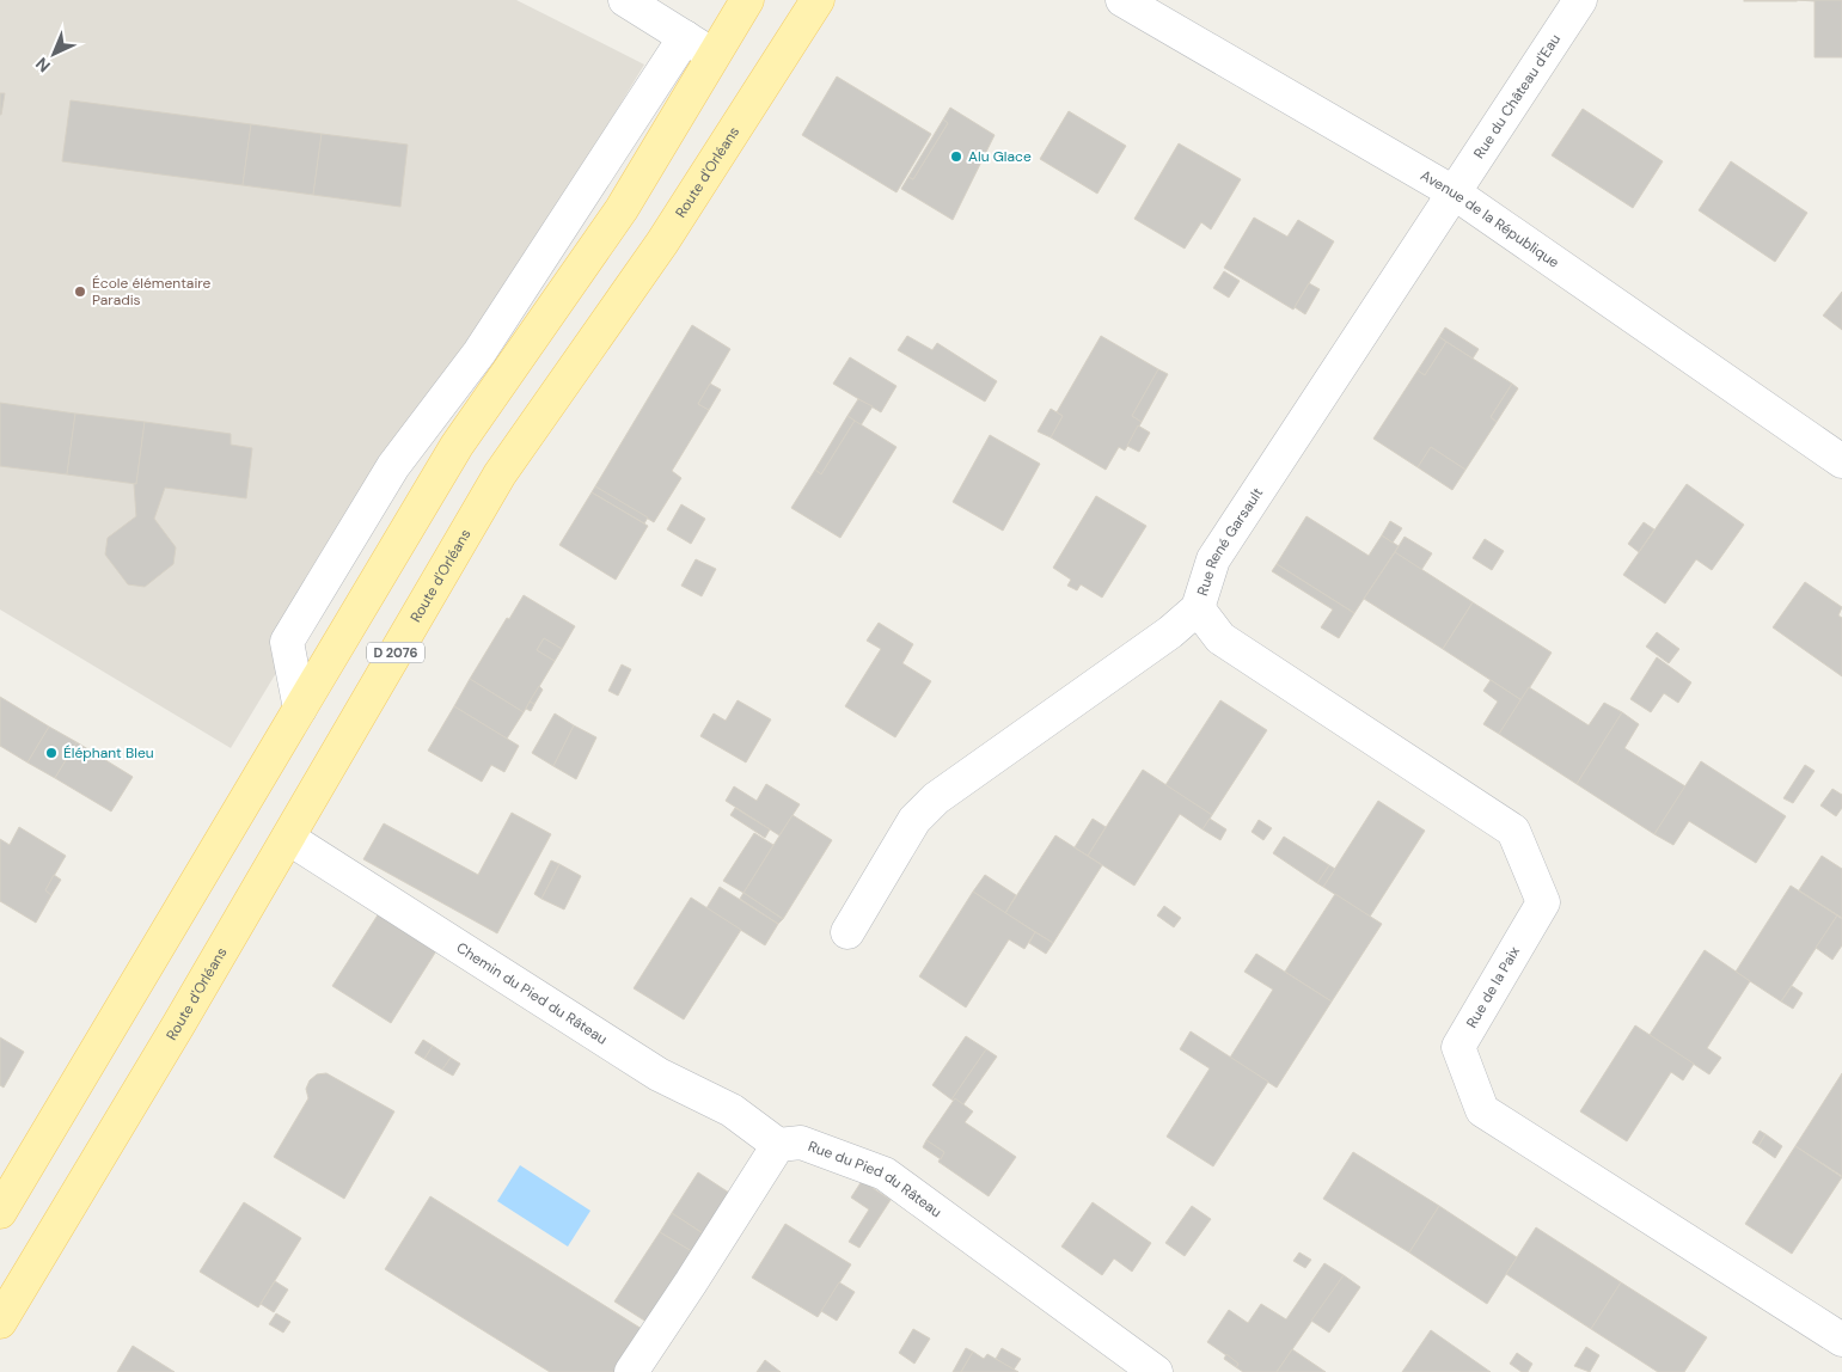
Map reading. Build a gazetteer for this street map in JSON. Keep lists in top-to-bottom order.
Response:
{
  "streets": {
    "main road": ["Route d'Orléans", "D 2076"],
    "street": [
      "Rue du Château d'Eau",
      "Avenue de la République",
      "Rue René Garsault",
      "Rue de la Paix",
      "Chemin du Pied du Râteau",
      "Rue du Pied du Râteau"
    ]
  },
  "crossings": [
    ["Rue du Château d'Eau", "Avenue de la République"],
    ["Rue du Château d'Eau", "Rue René Garsault"],
    ["Route d'Orléans", "Chemin du Pied du Râteau"],
    ["Avenue de la République", "Rue René Garsault"],
    ["Rue René Garsault", "Rue de la Paix"],
    ["Chemin du Pied du Râteau", "Rue du Pied du Râteau"]
  ],
  "places": ["Alu Glace", "École élémentaire Paradis", "Éléphant Bleu"],
  "north": "bottom left"
}
